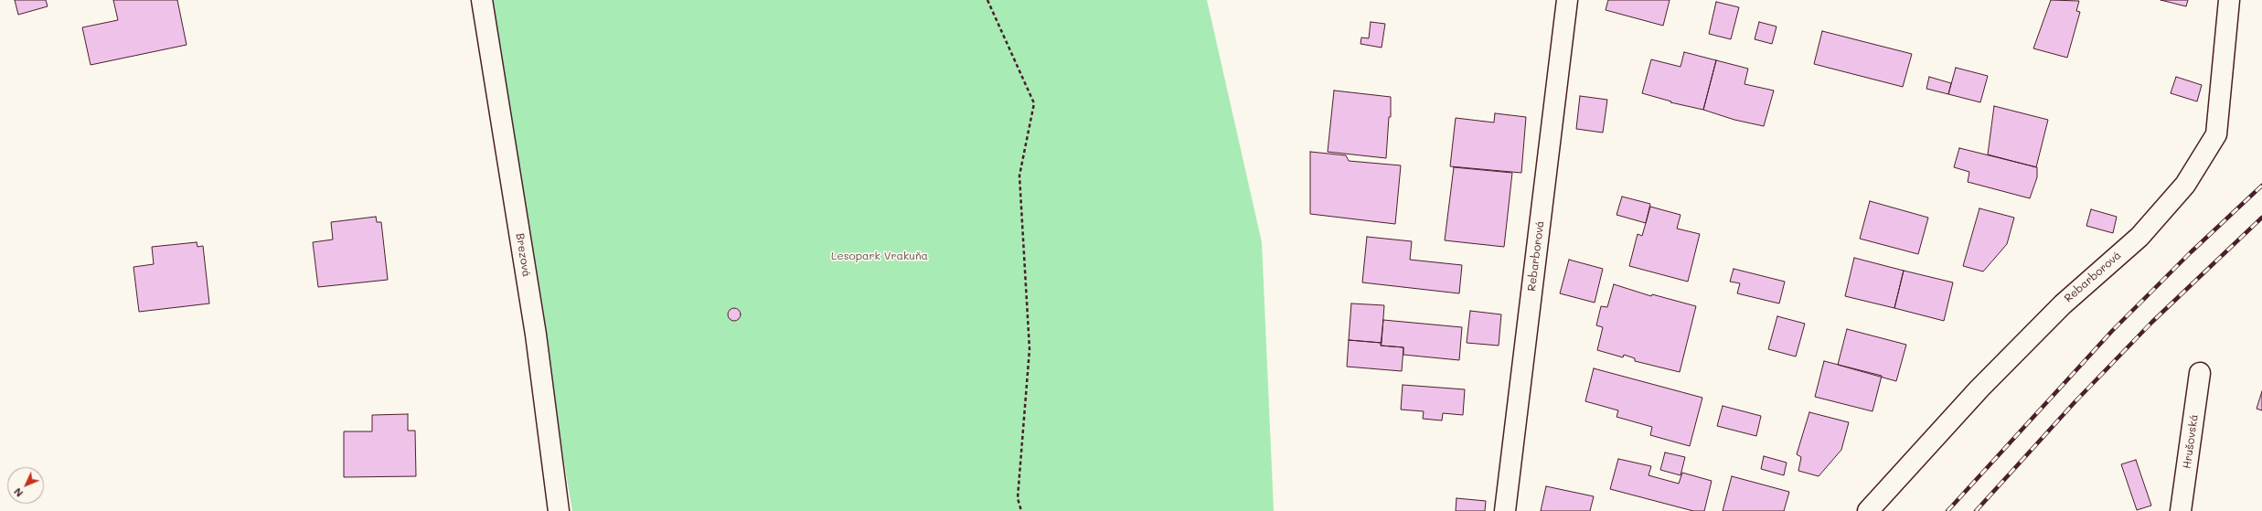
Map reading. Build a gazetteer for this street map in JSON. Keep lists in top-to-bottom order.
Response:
{
  "streets": {
    "street": ["Brezová", "Rebarborová", "Hrušovská"]
  },
  "parks": ["Lesopark Vrakuňa"],
  "north": "bottom left"
}
